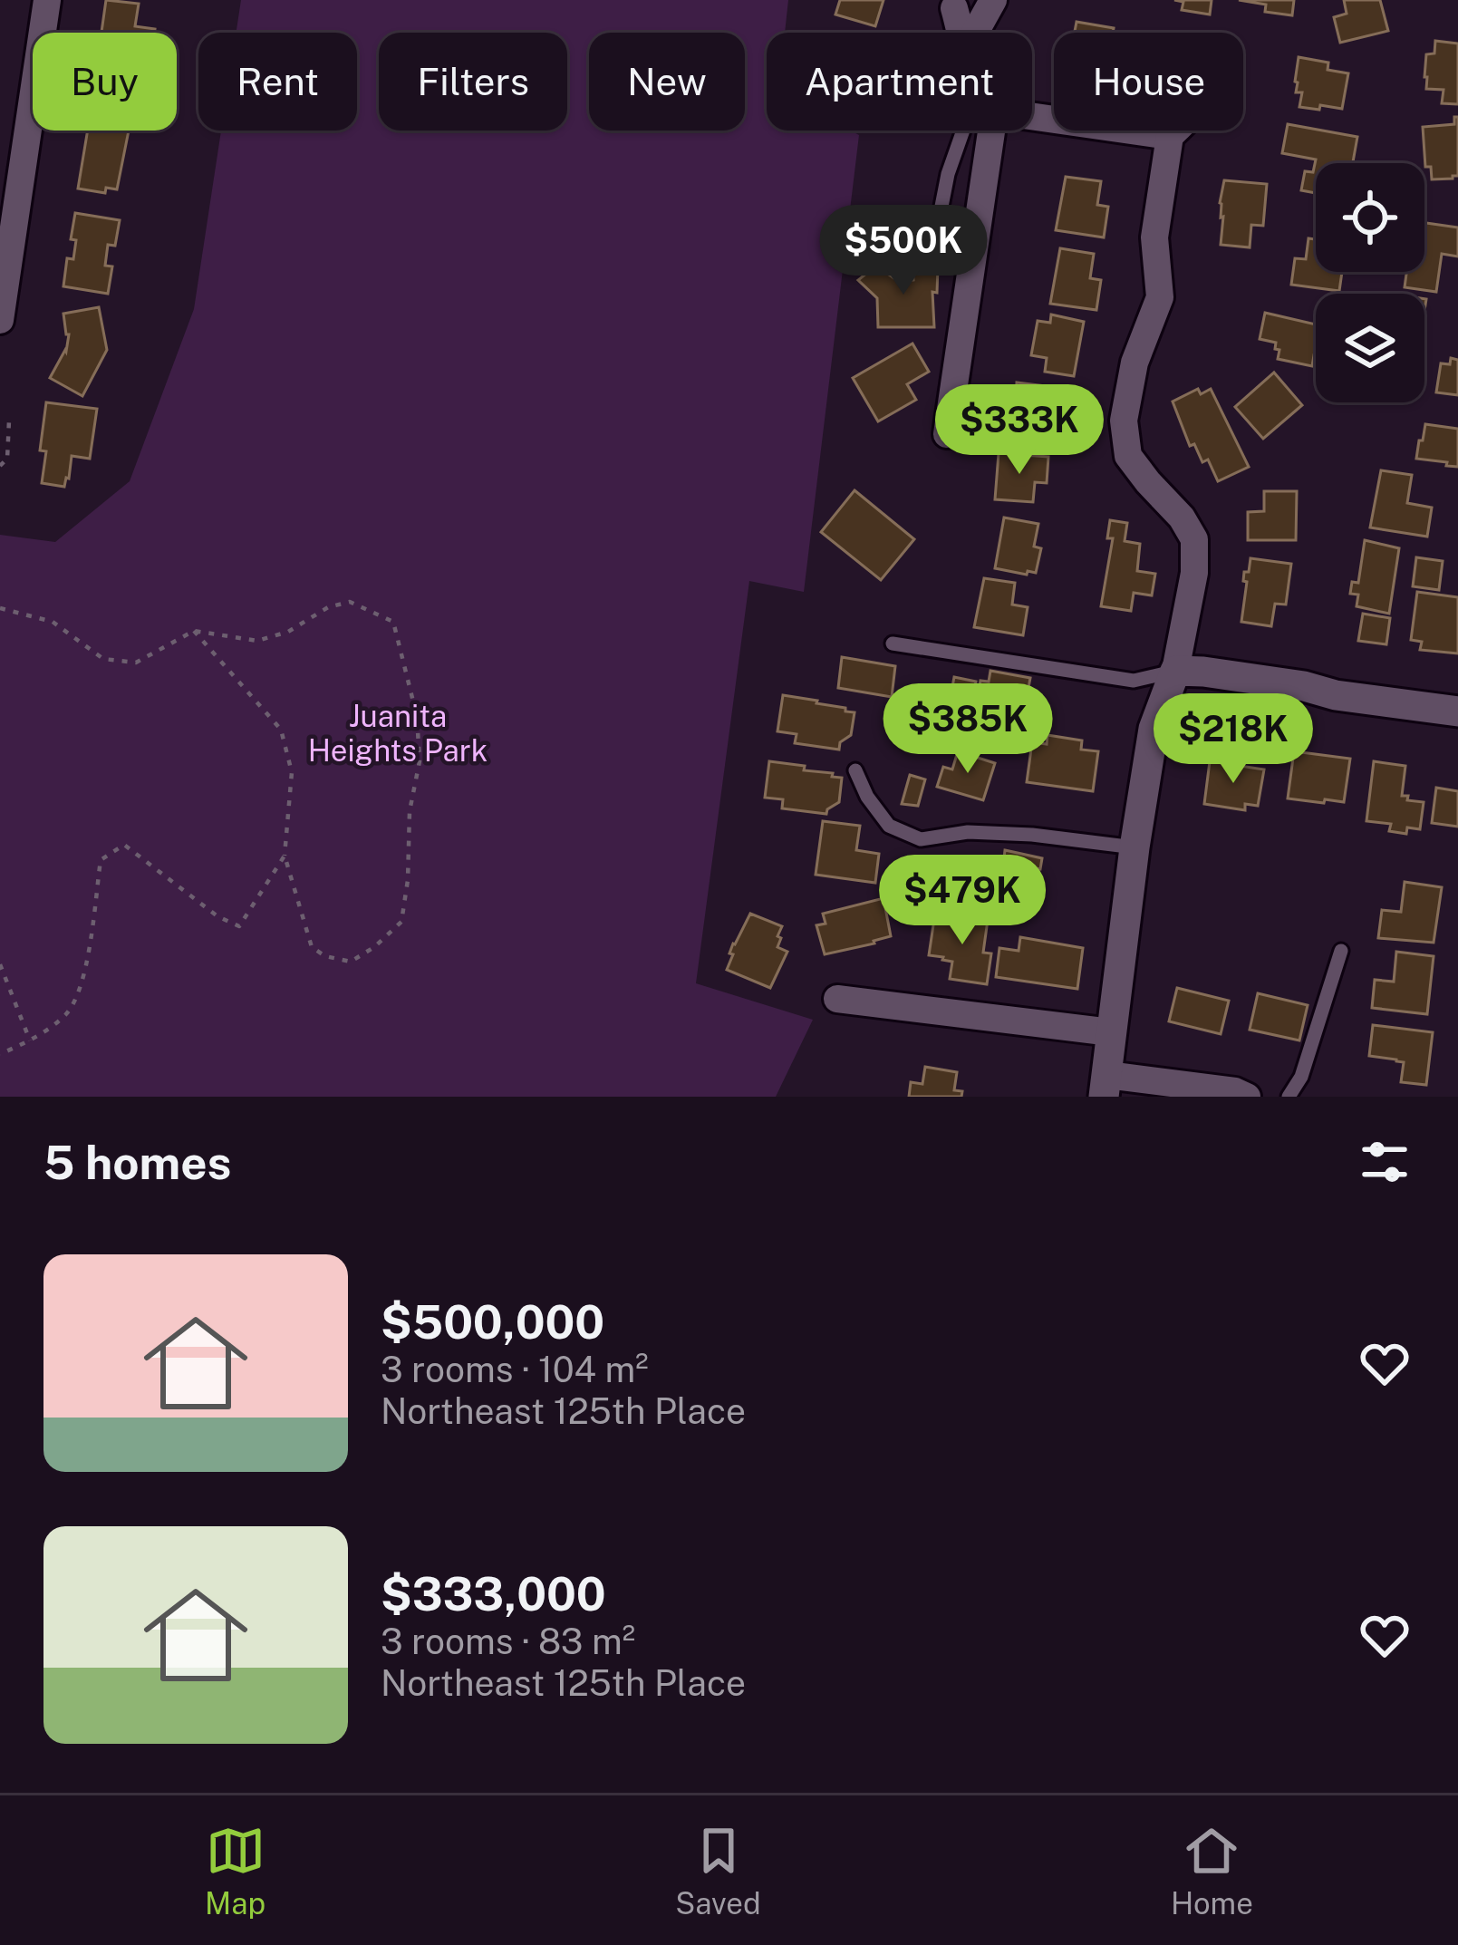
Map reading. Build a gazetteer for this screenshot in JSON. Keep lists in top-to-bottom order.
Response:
{
  "parks": ["Juanita Heights Park"],
  "page": {
    "chip": [
      "Buy",
      "Rent",
      "Filters",
      "New",
      "Apartment",
      "House"
    ],
    "price": [
      "$500K",
      "$333K",
      "$385K",
      "$218K",
      "$479K"
    ],
    "heading": "5 homes",
    "list": [
      {
        "name": "$500,000",
        "note": "3 rooms · 104 m² · Northeast 125th Place"
      },
      {
        "name": "$333,000",
        "note": "3 rooms · 83 m² · Northeast 125th Place"
      }
    ],
    "tabs": ["Map", "Saved", "Home"]
  }
}
